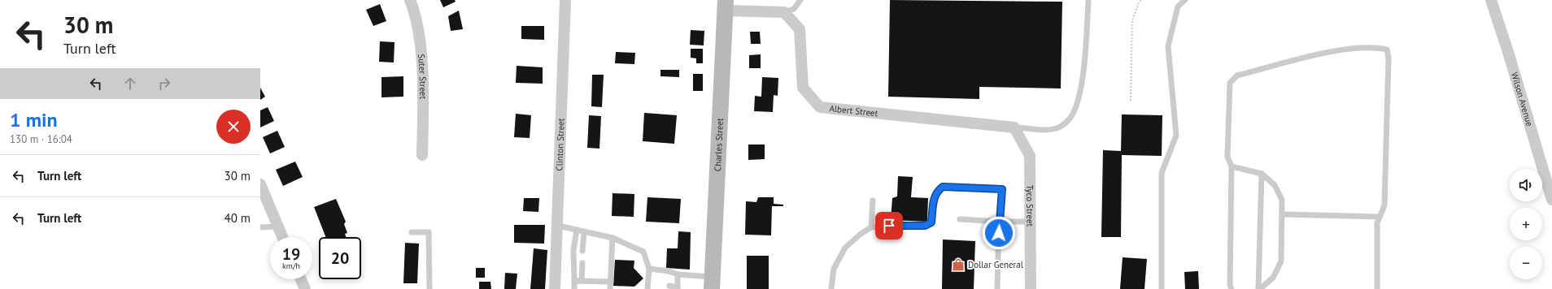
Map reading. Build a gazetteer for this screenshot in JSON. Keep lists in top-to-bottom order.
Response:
{
  "streets": {
    "street": [
      "Suter Street",
      "Wilson Avenue",
      "Albert Street",
      "Clinton Street",
      "Charles Street",
      "Tyco Street"
    ]
  },
  "crossings": [
    ["Albert Street", "Tyco Street"]
  ],
  "places": {
    "shop": ["Dollar General"]
  },
  "page": {
    "turn": ["30 m", "Turn left"],
    "heading": ["1 min", "130 m · 16:04"],
    "list": [
      {
        "name": "Turn left",
        "value": "30 m"
      },
      {
        "name": "Turn left",
        "value": "40 m"
      }
    ],
    "map_buttons": ["+", "−"],
    "speed": "19 km/h",
    "limit": "20"
  }
}
